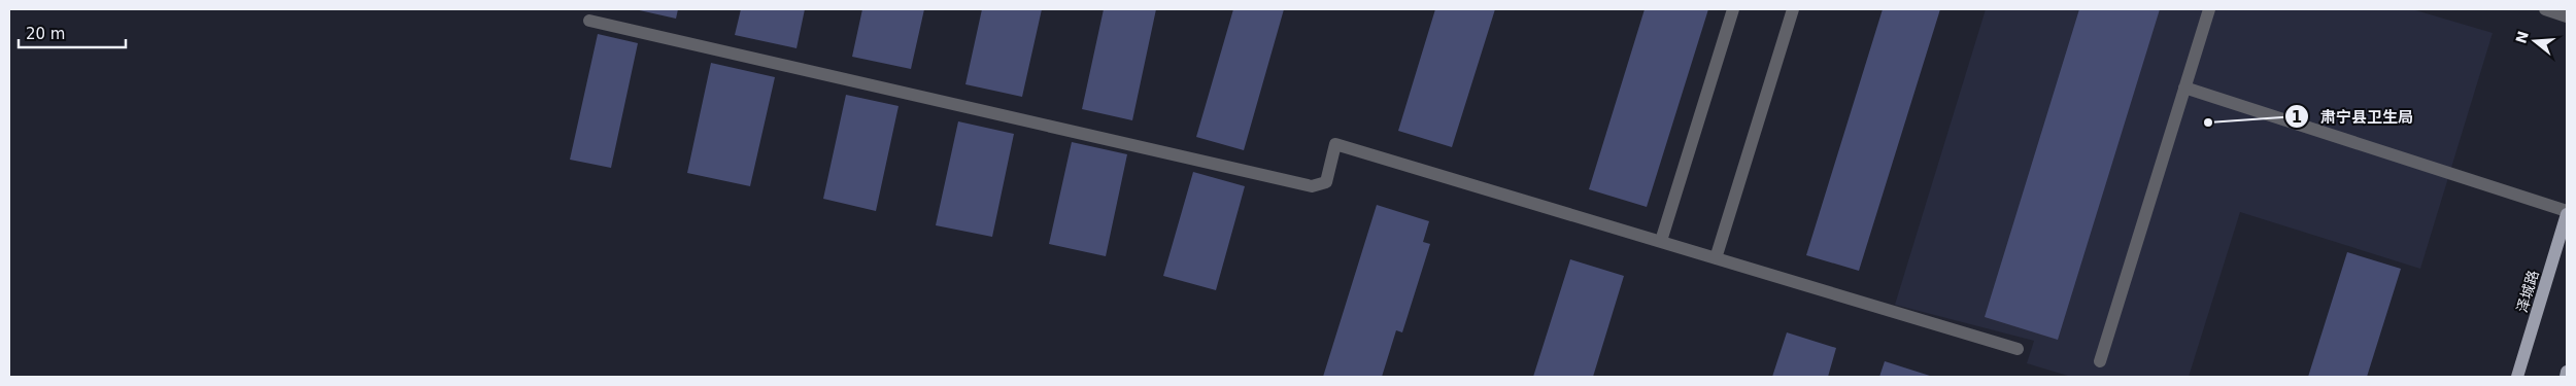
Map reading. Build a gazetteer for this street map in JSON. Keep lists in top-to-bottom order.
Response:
{
  "streets": {
    "main road": ["泽城路"]
  },
  "places": ["肃宁县卫生局"],
  "scale_bar": "20 m",
  "north": "left"
}
